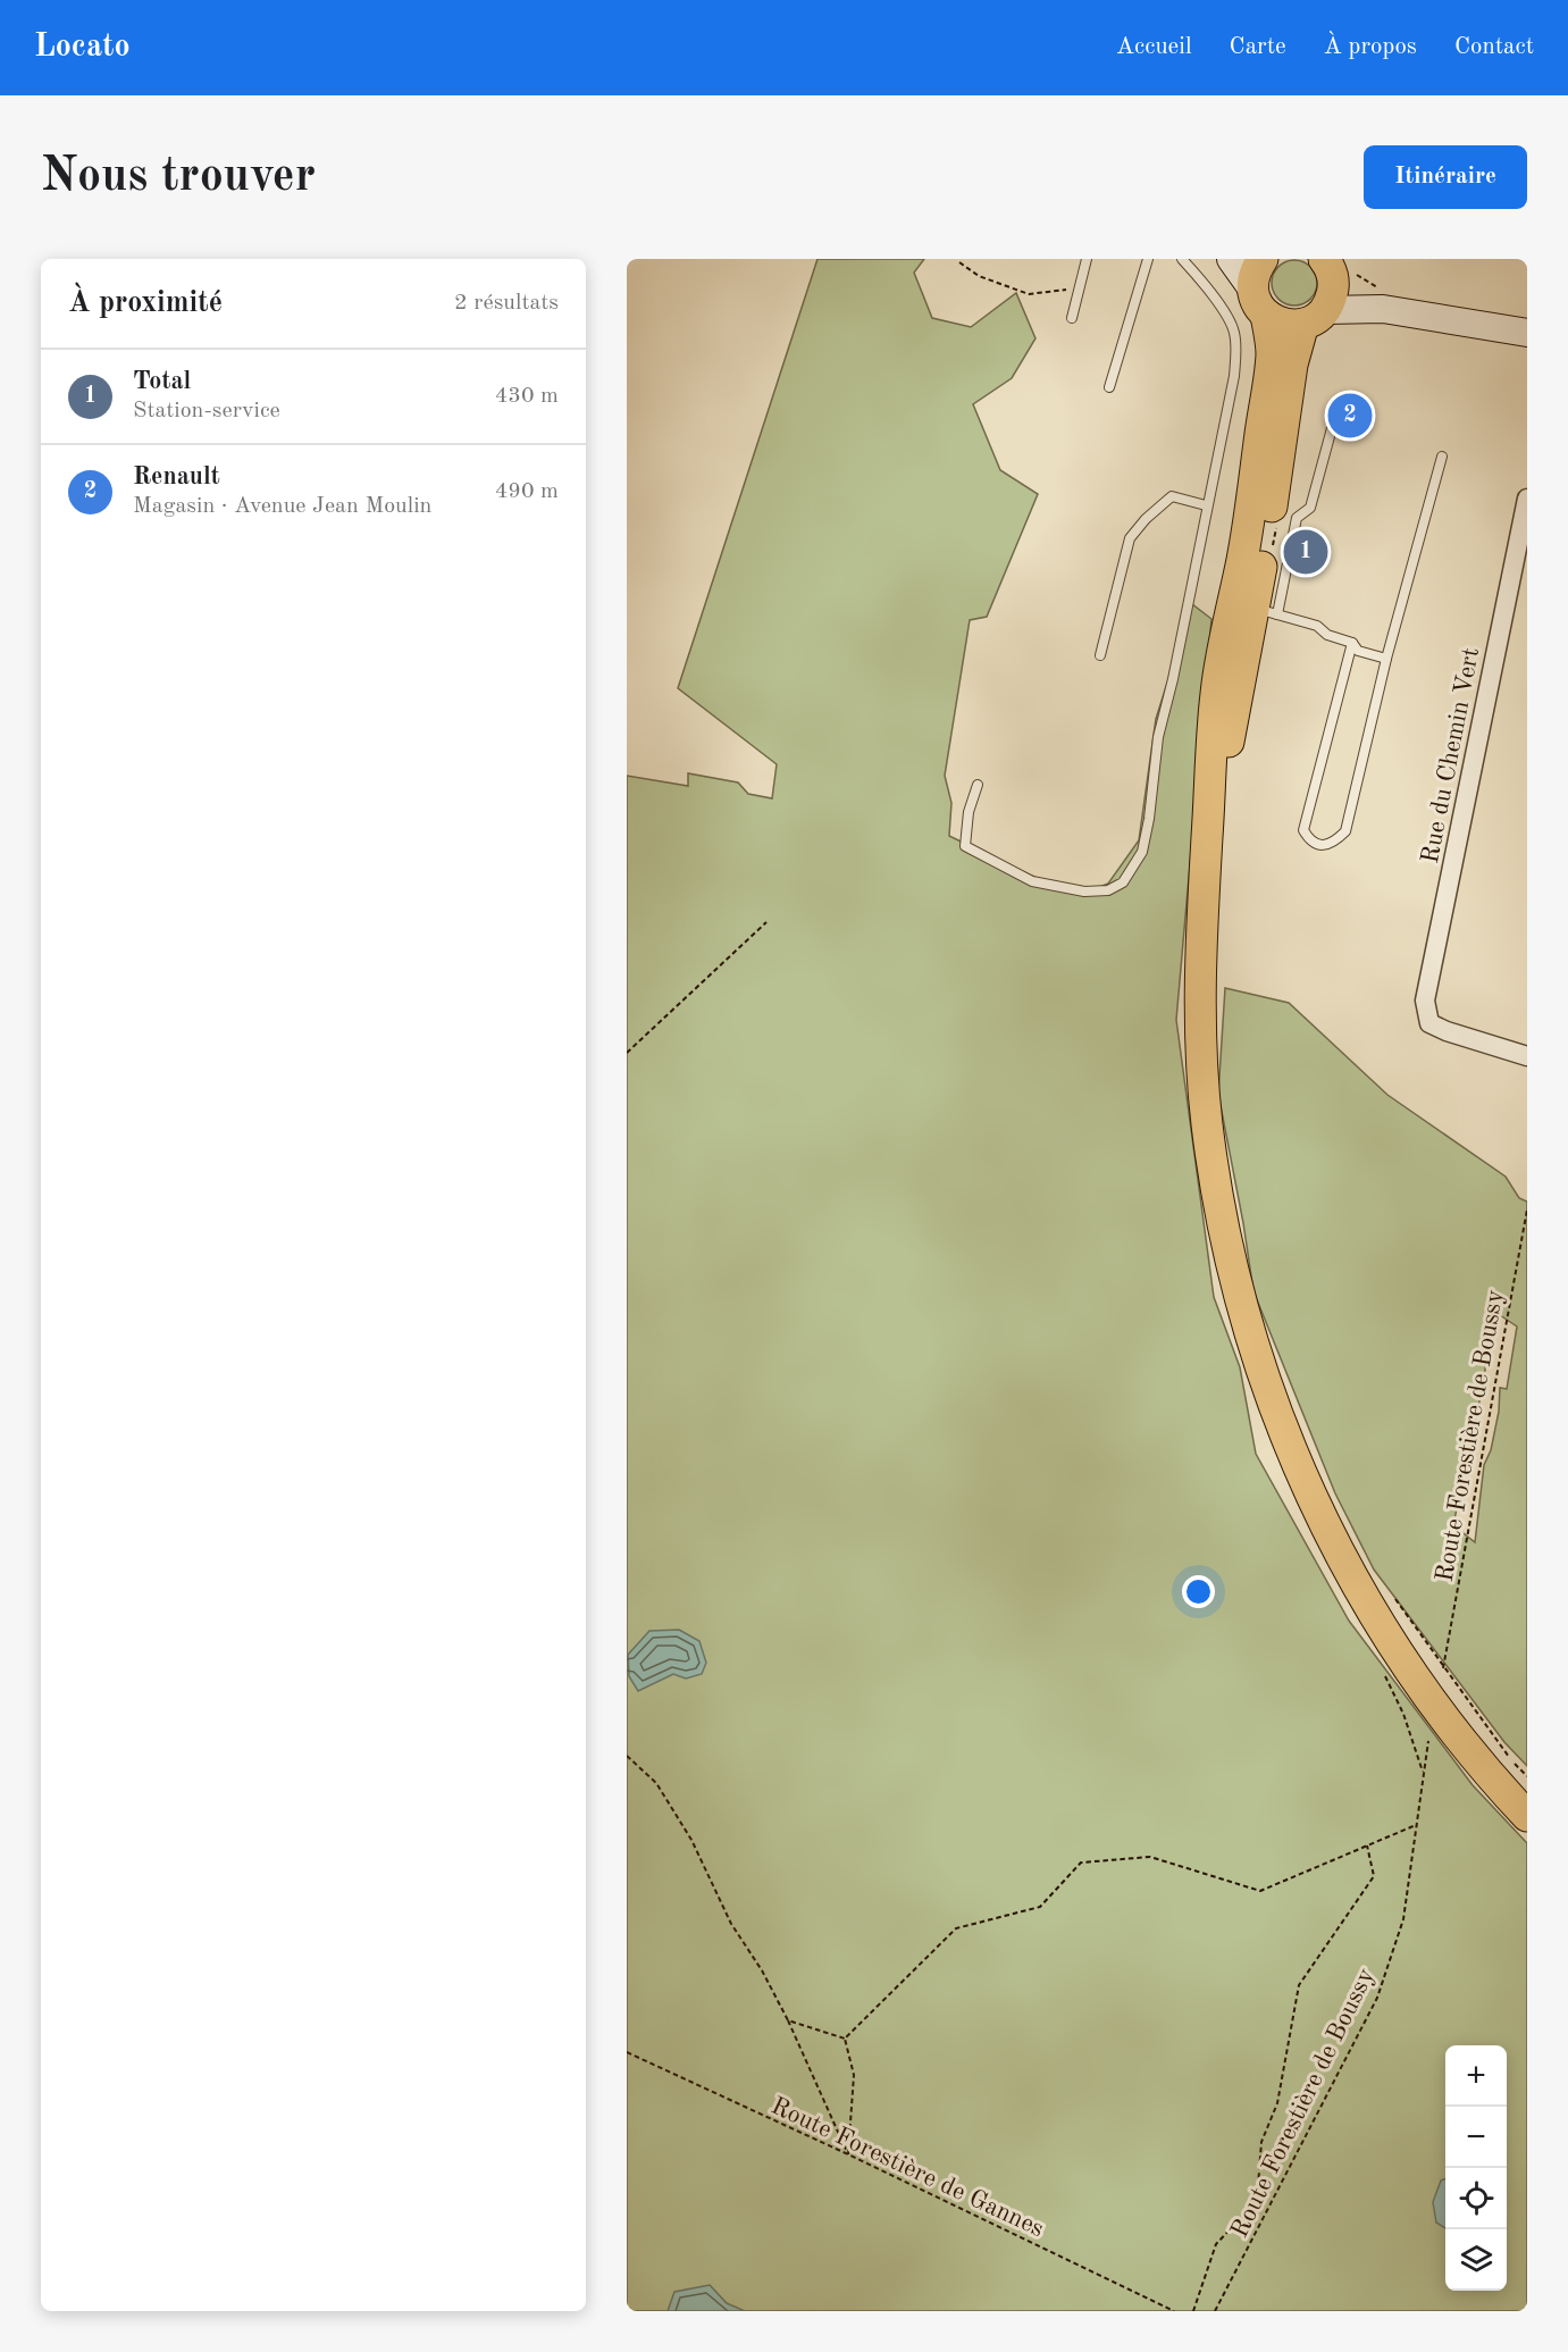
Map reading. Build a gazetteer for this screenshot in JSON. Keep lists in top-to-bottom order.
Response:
{
  "streets": {
    "street": ["Rue du Chemin Vert"],
    "path": ["Route Forestière de Boussy", "Route Forestière de Gannes"]
  },
  "page": {
    "header": "Locato",
    "nav": [
      "Accueil",
      "Carte",
      "À propos",
      "Contact"
    ],
    "buttons": "Itinéraire",
    "title": "Nous trouver",
    "heading": ["À proximité", "2 résultats"],
    "list": [
      {
        "mark": "1",
        "name": "Total",
        "note": "Station-service",
        "value": "430 m"
      },
      {
        "mark": "2",
        "name": "Renault",
        "note": "Magasin · Avenue Jean Moulin",
        "value": "490 m"
      }
    ],
    "pins": ["2", "1"],
    "map_buttons": ["+", "−"]
  }
}
